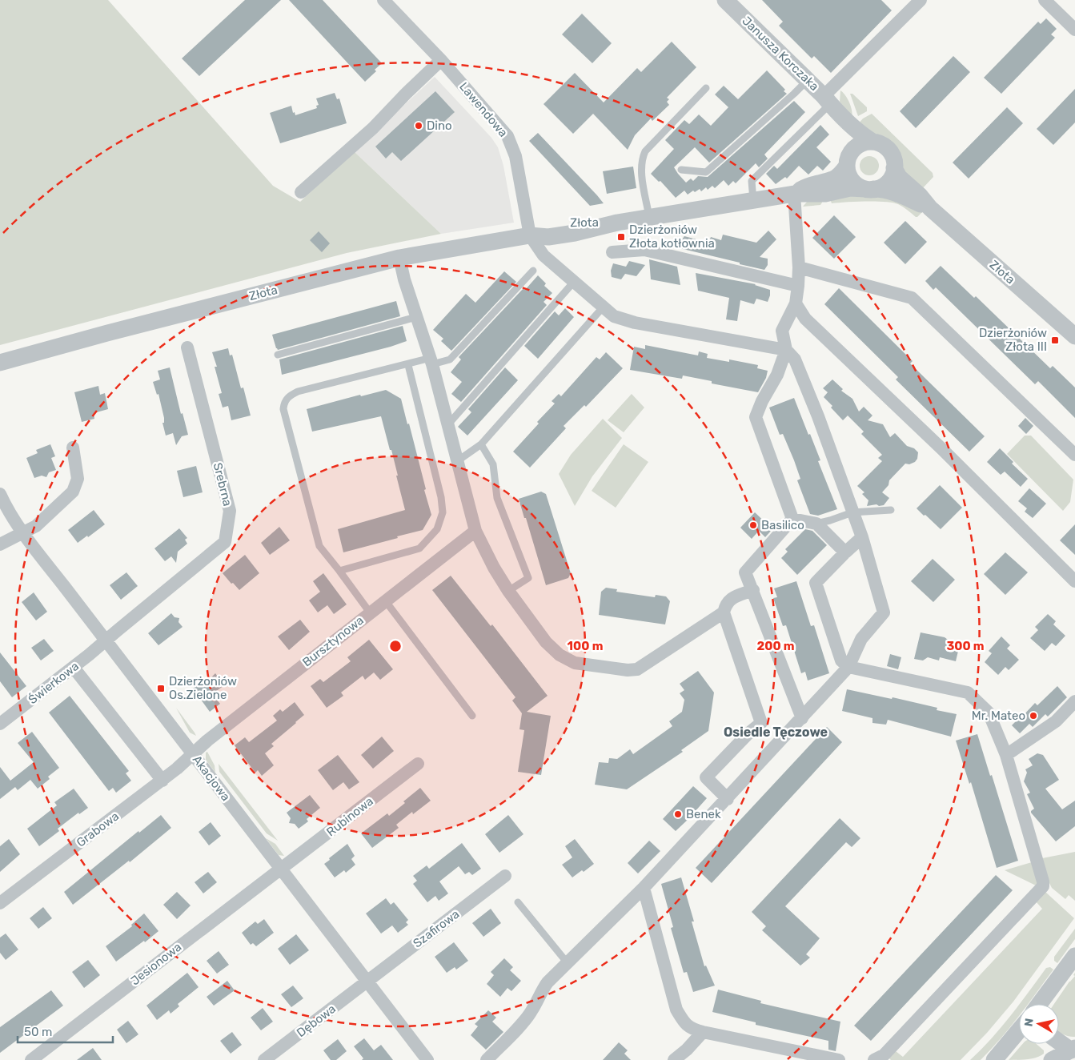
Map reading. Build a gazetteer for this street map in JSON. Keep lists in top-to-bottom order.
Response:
{
  "streets": {
    "street": [
      "Janusza Korczaka",
      "Lawendowa",
      "Złota",
      "Srebrna",
      "Bursztynowa",
      "Świerkowa",
      "Akacjowa",
      "Rubinowa",
      "Grabowa",
      "Szafirowa",
      "Jesionowa",
      "Dębowa"
    ]
  },
  "crossings": [
    ["Janusza Korczaka", "Złota"],
    ["Lawendowa", "Złota"],
    ["Srebrna", "Świerkowa"],
    ["Srebrna", "Akacjowa"],
    ["Bursztynowa", "Akacjowa"],
    ["Bursztynowa", "Grabowa"],
    ["Świerkowa", "Akacjowa"],
    ["Akacjowa", "Rubinowa"],
    ["Akacjowa", "Grabowa"],
    ["Akacjowa", "Szafirowa"],
    ["Akacjowa", "Jesionowa"],
    ["Akacjowa", "Dębowa"],
    ["Rubinowa", "Jesionowa"],
    ["Szafirowa", "Dębowa"]
  ],
  "districts": ["Osiedle Tęczowe"],
  "places": {
    "other": [
      "Dino",
      "Basilico",
      "Mr. Mateo",
      "Benek"
    ],
    "transit": ["Dzierżoniów Złota kotłownia", "Dzierżoniów Złota III", "Dzierżoniów Os.Zielone"]
  },
  "scale_bar": "50 m",
  "north": "left",
  "rings": ["100 m", "200 m", "300 m"]
}
